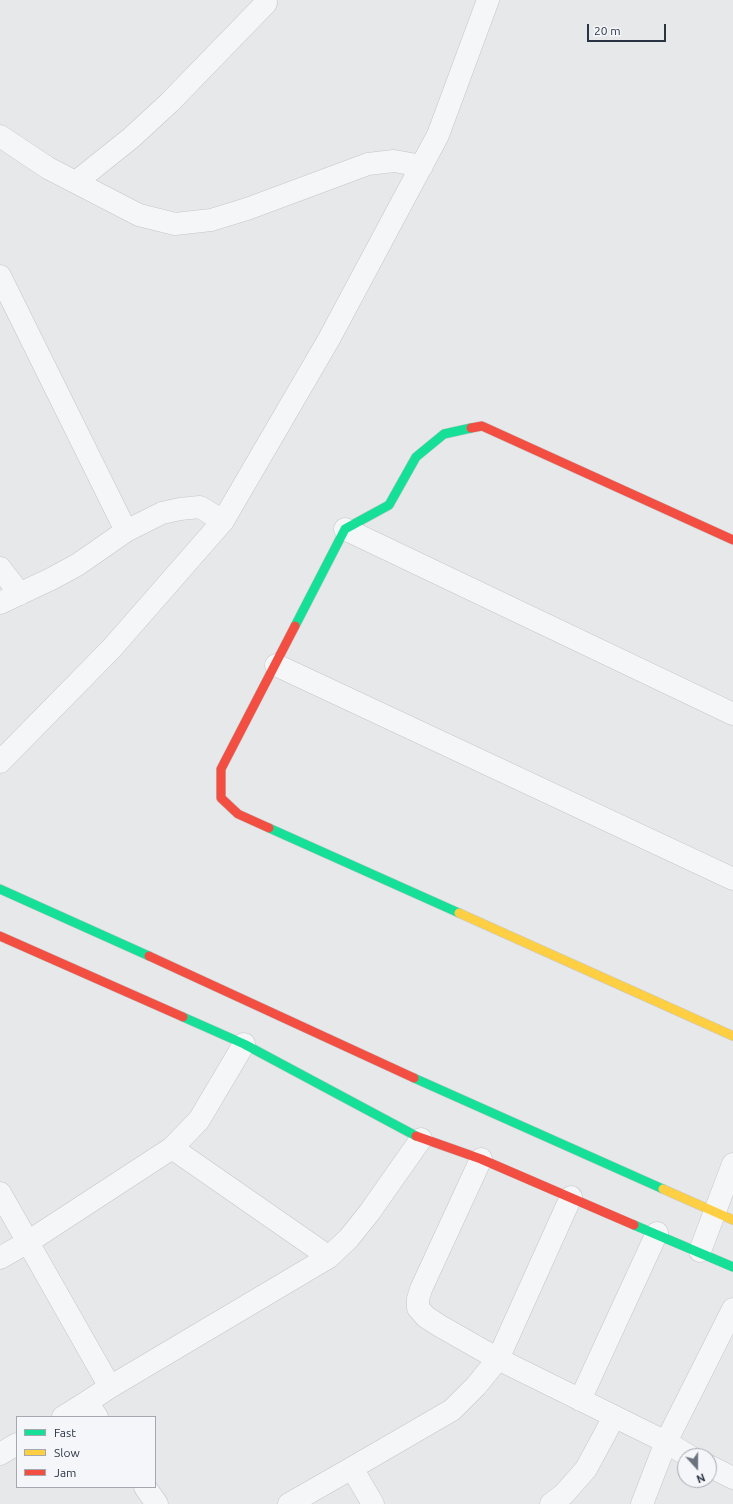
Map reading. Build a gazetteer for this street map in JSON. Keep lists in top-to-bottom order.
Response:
{
  "legend": ["Fast", "Slow", "Jam"],
  "scale_bar": "20 m",
  "north": "bottom"
}
